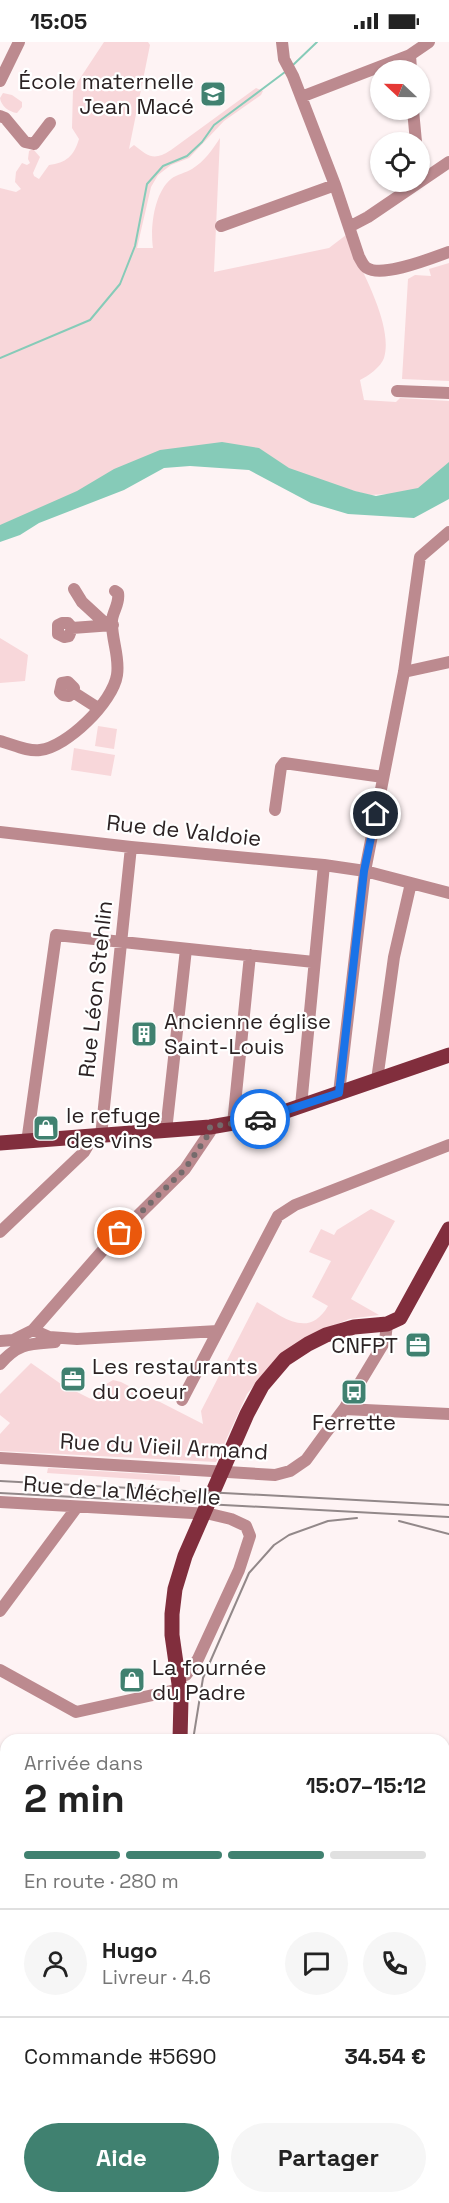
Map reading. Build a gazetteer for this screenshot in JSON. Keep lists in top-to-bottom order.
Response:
{
  "streets": {
    "street": [
      "Rue de Valdoie",
      "Rue Léon Stehlin",
      "Rue du Vieil Armand",
      "Rue de la Méchelle"
    ]
  },
  "crossings": [
    ["Rue de Valdoie", "Rue Léon Stehlin"]
  ],
  "places": {
    "school or university": ["École maternelle Jean Macé"],
    "building": ["Ancienne église Saint-Louis"],
    "shop": ["le refuge des vins", "La fournée du Padre"],
    "office": ["CNFPT", "Les restaurants du coeur"],
    "bus stop": ["Ferrette"]
  },
  "north": "left",
  "page": {
    "status": "15:05",
    "heading": ["2 min", "Arrivée dans", "15:07–15:12"],
    "panel": [
      "Hugo",
      "Livreur · 4.6",
      "Commande #5690",
      "34.54 €"
    ],
    "bar": "En route · 280 m",
    "buttons": ["Aide", "Partager"]
  }
}
